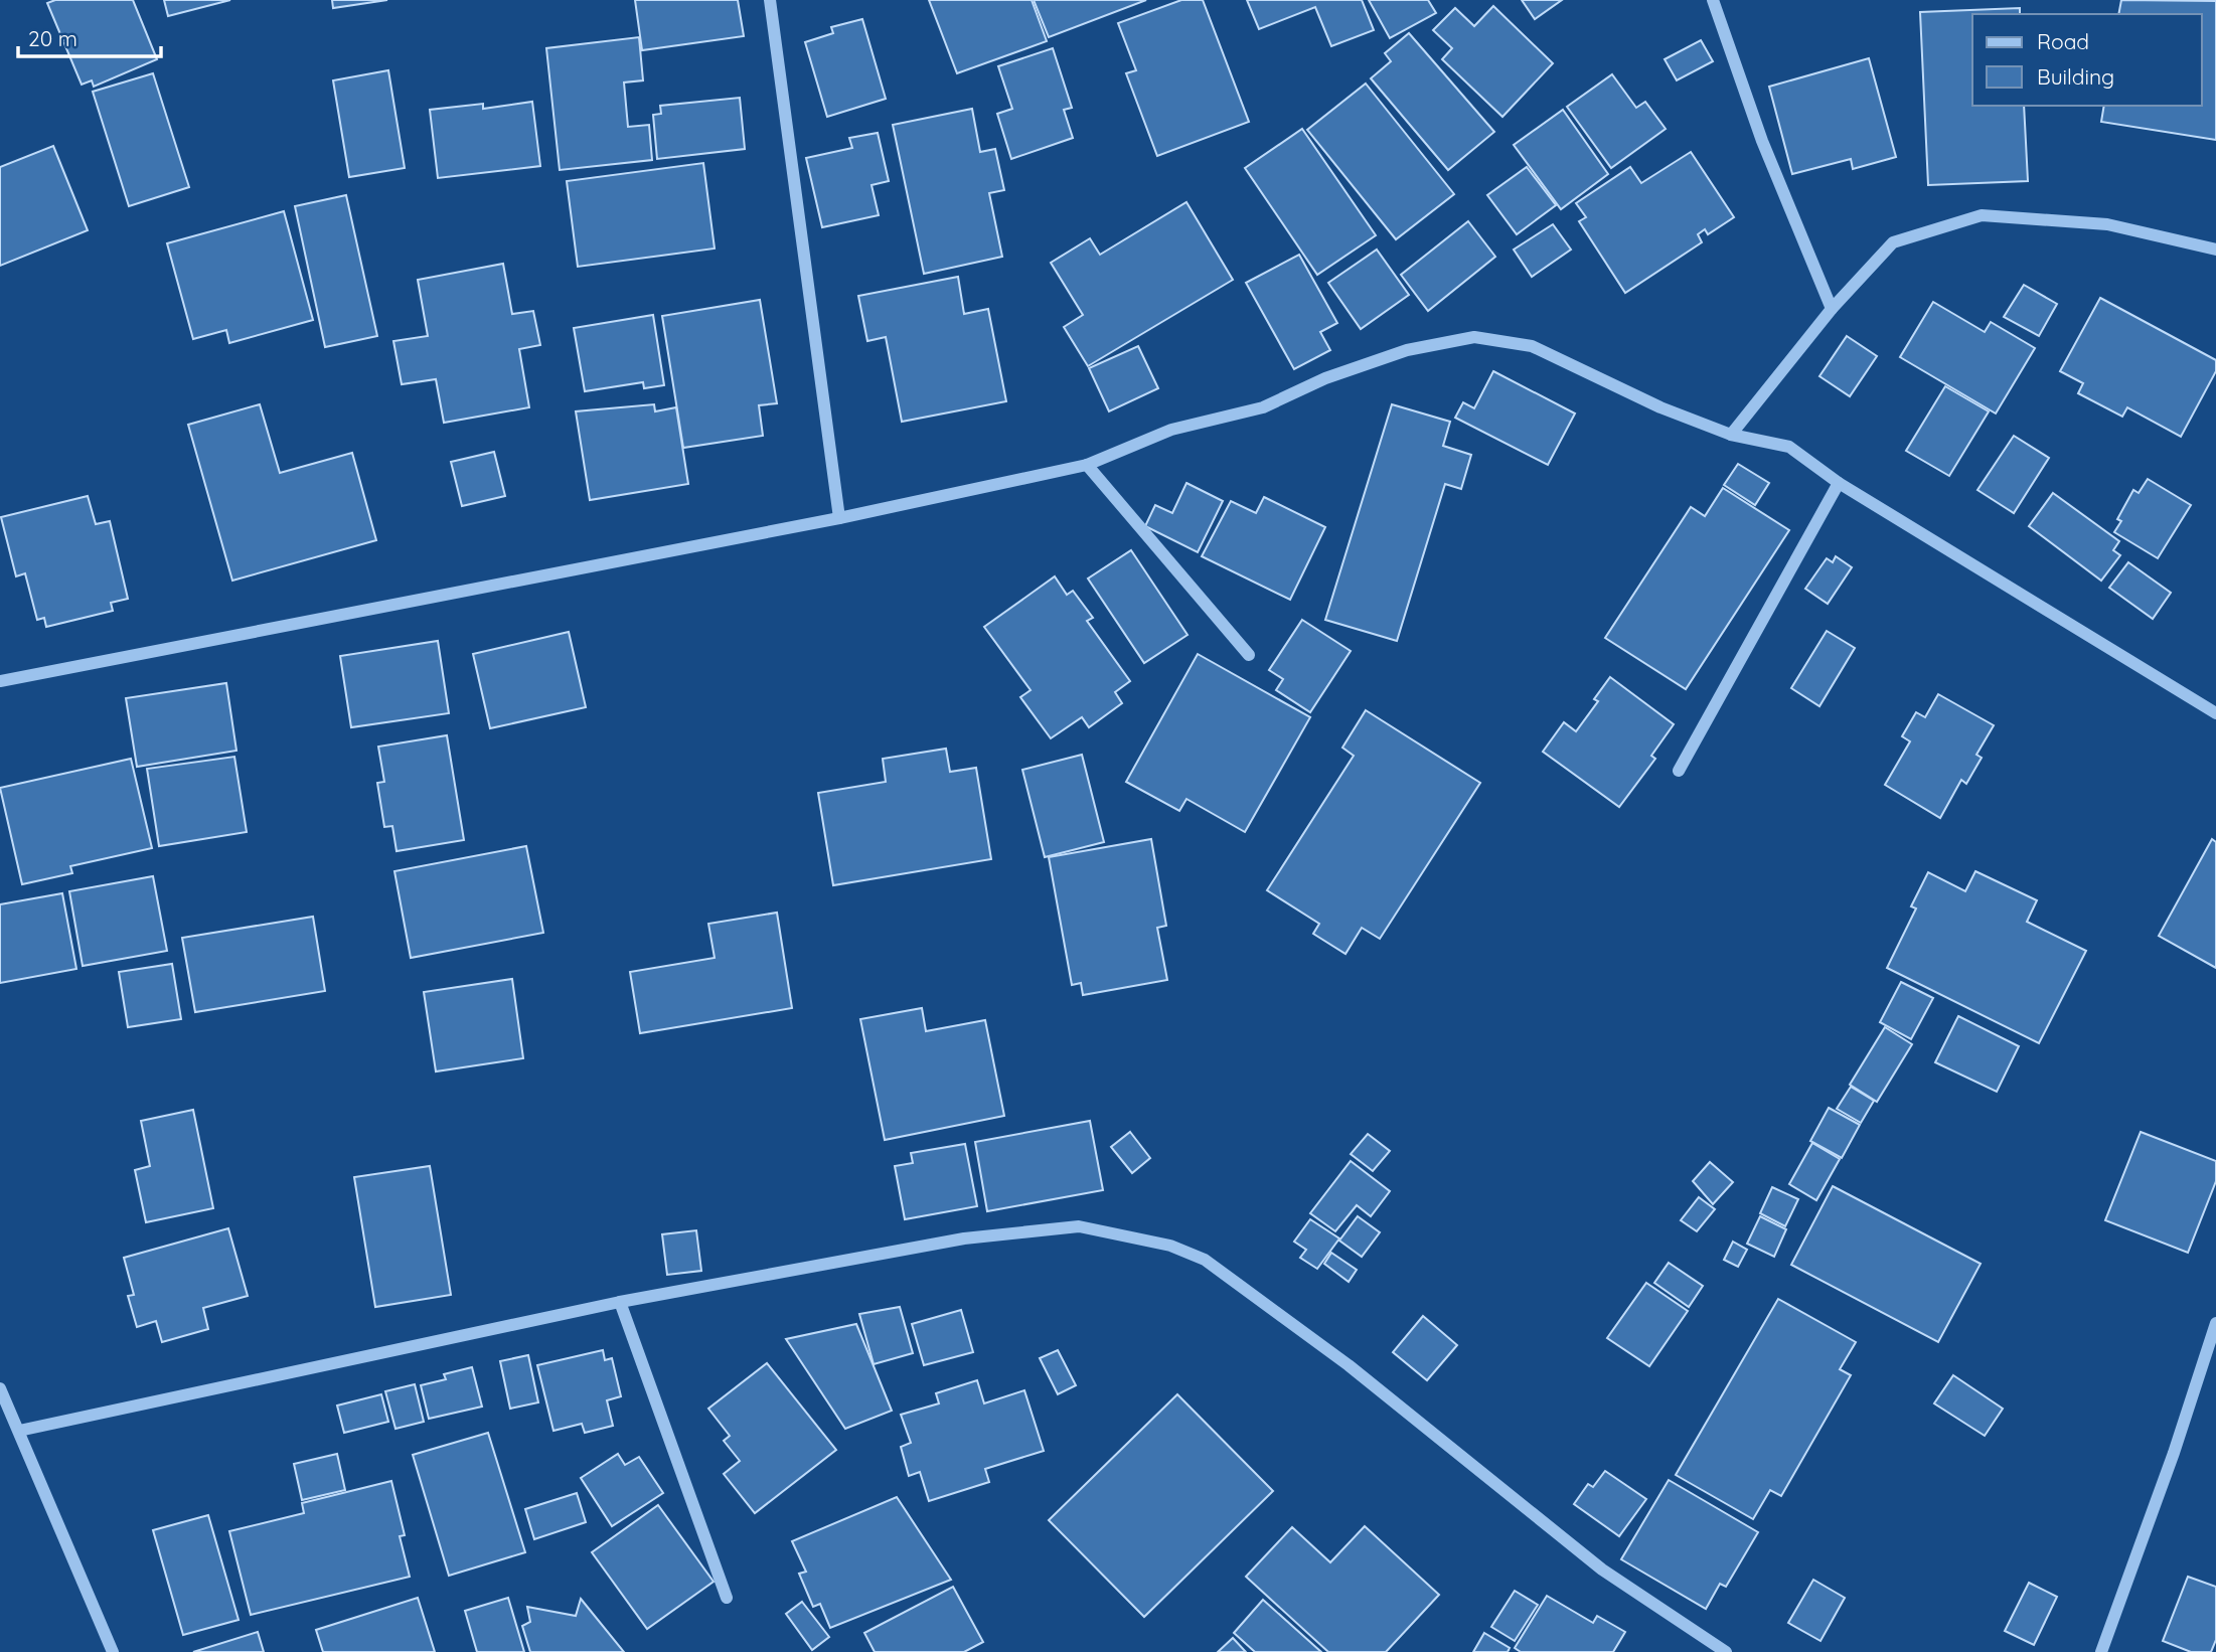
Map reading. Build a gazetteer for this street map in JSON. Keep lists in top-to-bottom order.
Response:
{
  "legend": ["Road", "Building"],
  "scale_bar": "20 m"
}
